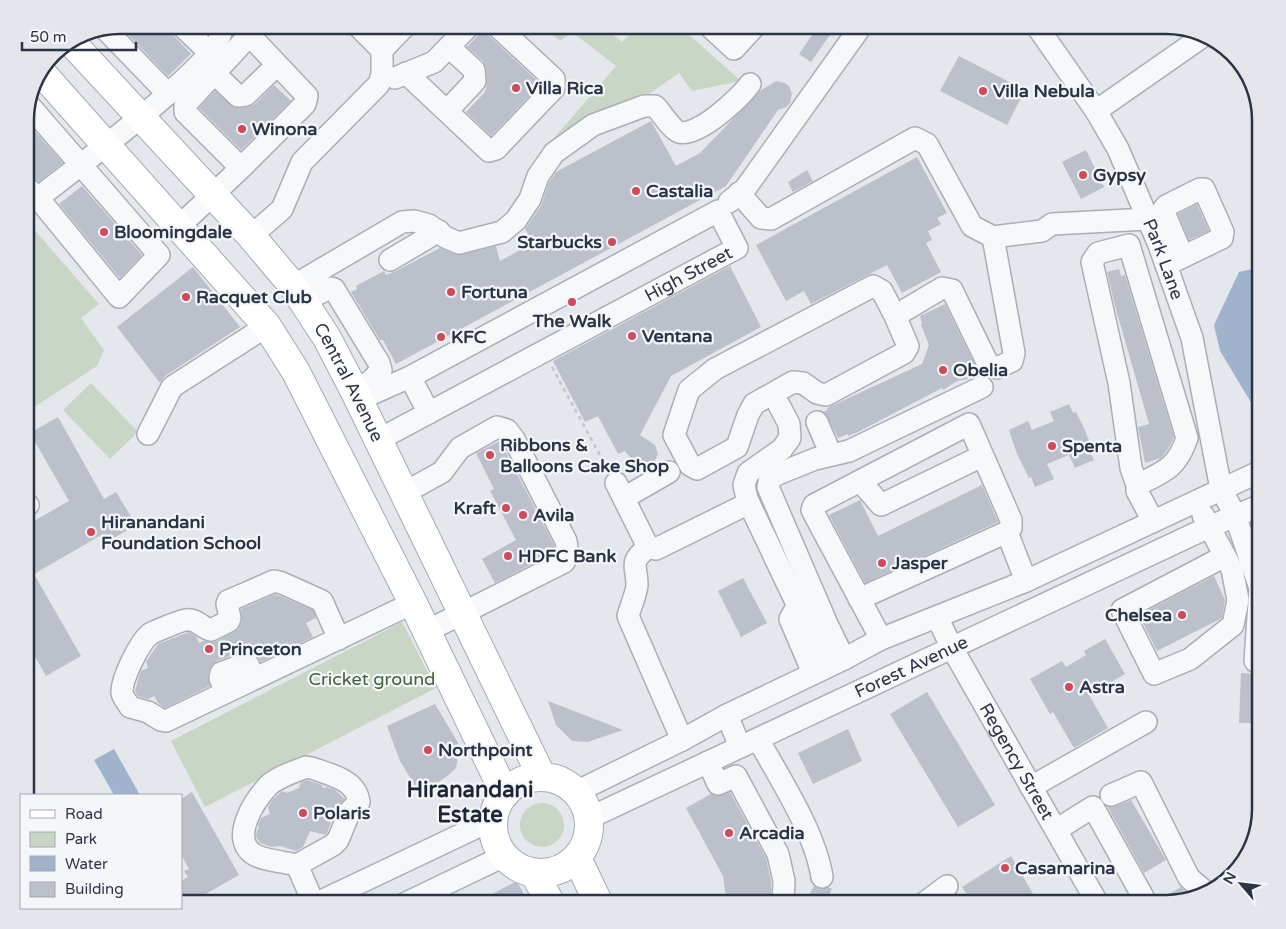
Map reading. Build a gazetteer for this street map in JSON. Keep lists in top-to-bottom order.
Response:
{
  "streets": {
    "main road": ["Central Avenue"],
    "street": [
      "Park Lane",
      "High Street",
      "Forest Avenue",
      "Regency Street"
    ]
  },
  "crossings": [
    ["Park Lane", "Forest Avenue"],
    ["High Street", "Central Avenue"],
    ["Central Avenue", "Forest Avenue"],
    ["Forest Avenue", "Regency Street"]
  ],
  "districts": ["Hiranandani Estate"],
  "parks": ["Cricket ground"],
  "places": [
    "Villa Rica",
    "Villa Nebula",
    "Winona",
    "Gypsy",
    "Castalia",
    "Bloomingdale",
    "Starbucks",
    "Fortuna",
    "Racquet Club",
    "The Walk",
    "Ventana",
    "KFC",
    "Obelia",
    "Spenta",
    "Ribbons & Balloons Cake Shop",
    "Kraft",
    "Avila",
    "Hiranandani Foundation School",
    "HDFC Bank",
    "Jasper",
    "Chelsea",
    "Princeton",
    "Astra",
    "Northpoint",
    "Polaris",
    "Arcadia",
    "Casamarina"
  ],
  "legend": [
    "Road",
    "Park",
    "Water",
    "Building"
  ],
  "scale_bar": "50 m",
  "north": "top left"
}
